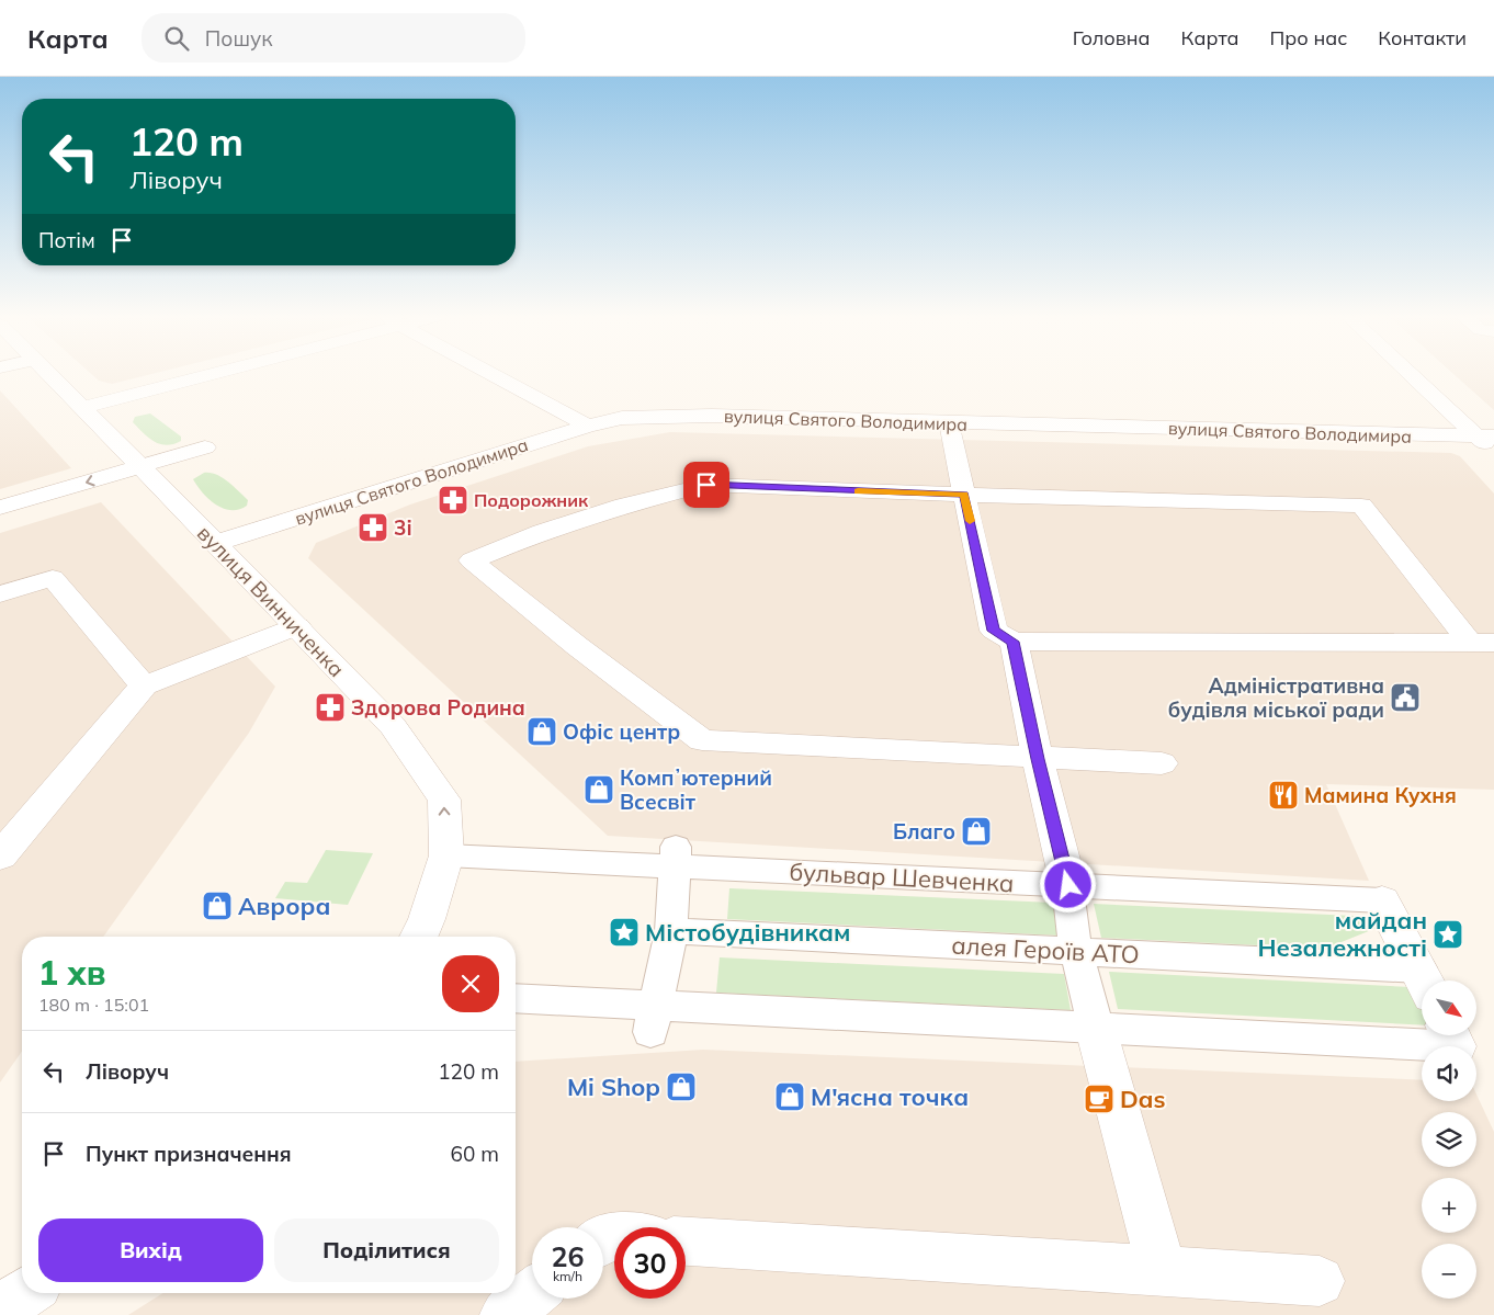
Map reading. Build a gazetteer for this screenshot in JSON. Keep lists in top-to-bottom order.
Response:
{
  "streets": {
    "street": [
      "вулиця Святого Володимира",
      "вулиця Винниченка",
      "бульвар Шевченка",
      "алея Героїв АТО"
    ]
  },
  "crossings": [
    ["вулиця Святого Володимира", "вулиця Винниченка"],
    ["вулиця Винниченка", "бульвар Шевченка"]
  ],
  "one_way": ["вулиця Винниченка"],
  "places": {
    "pharmacy": ["Подорожник", "3і", "Здорова Родина"],
    "public building": ["Адміністративна будівля міської ради"],
    "shop": [
      "Офіс центр",
      "Компʼютерний Всесвіт",
      "Благо",
      "Аврора",
      "Mi Shop",
      "М'ясна точка"
    ],
    "restaurant": ["Мамина Кухня"],
    "place": ["Містобудівникам", "майдан Незалежності"],
    "cafe": ["Das"]
  },
  "north": "bottom right",
  "page": {
    "header": "Карта",
    "search": "Пошук",
    "nav": [
      "Головна",
      "Карта",
      "Про нас",
      "Контакти"
    ],
    "turn": ["120 m", "Ліворуч"],
    "then": "Потім",
    "heading": ["1 хв", "180 m · 15:01"],
    "map_buttons": ["+", "−"],
    "list": [
      {
        "name": "Ліворуч",
        "value": "120 m"
      },
      {
        "name": "Пункт призначення",
        "value": "60 m"
      }
    ],
    "buttons": ["Вихід", "Поділитися"],
    "speed": "26 km/h",
    "limit": "30"
  }
}
